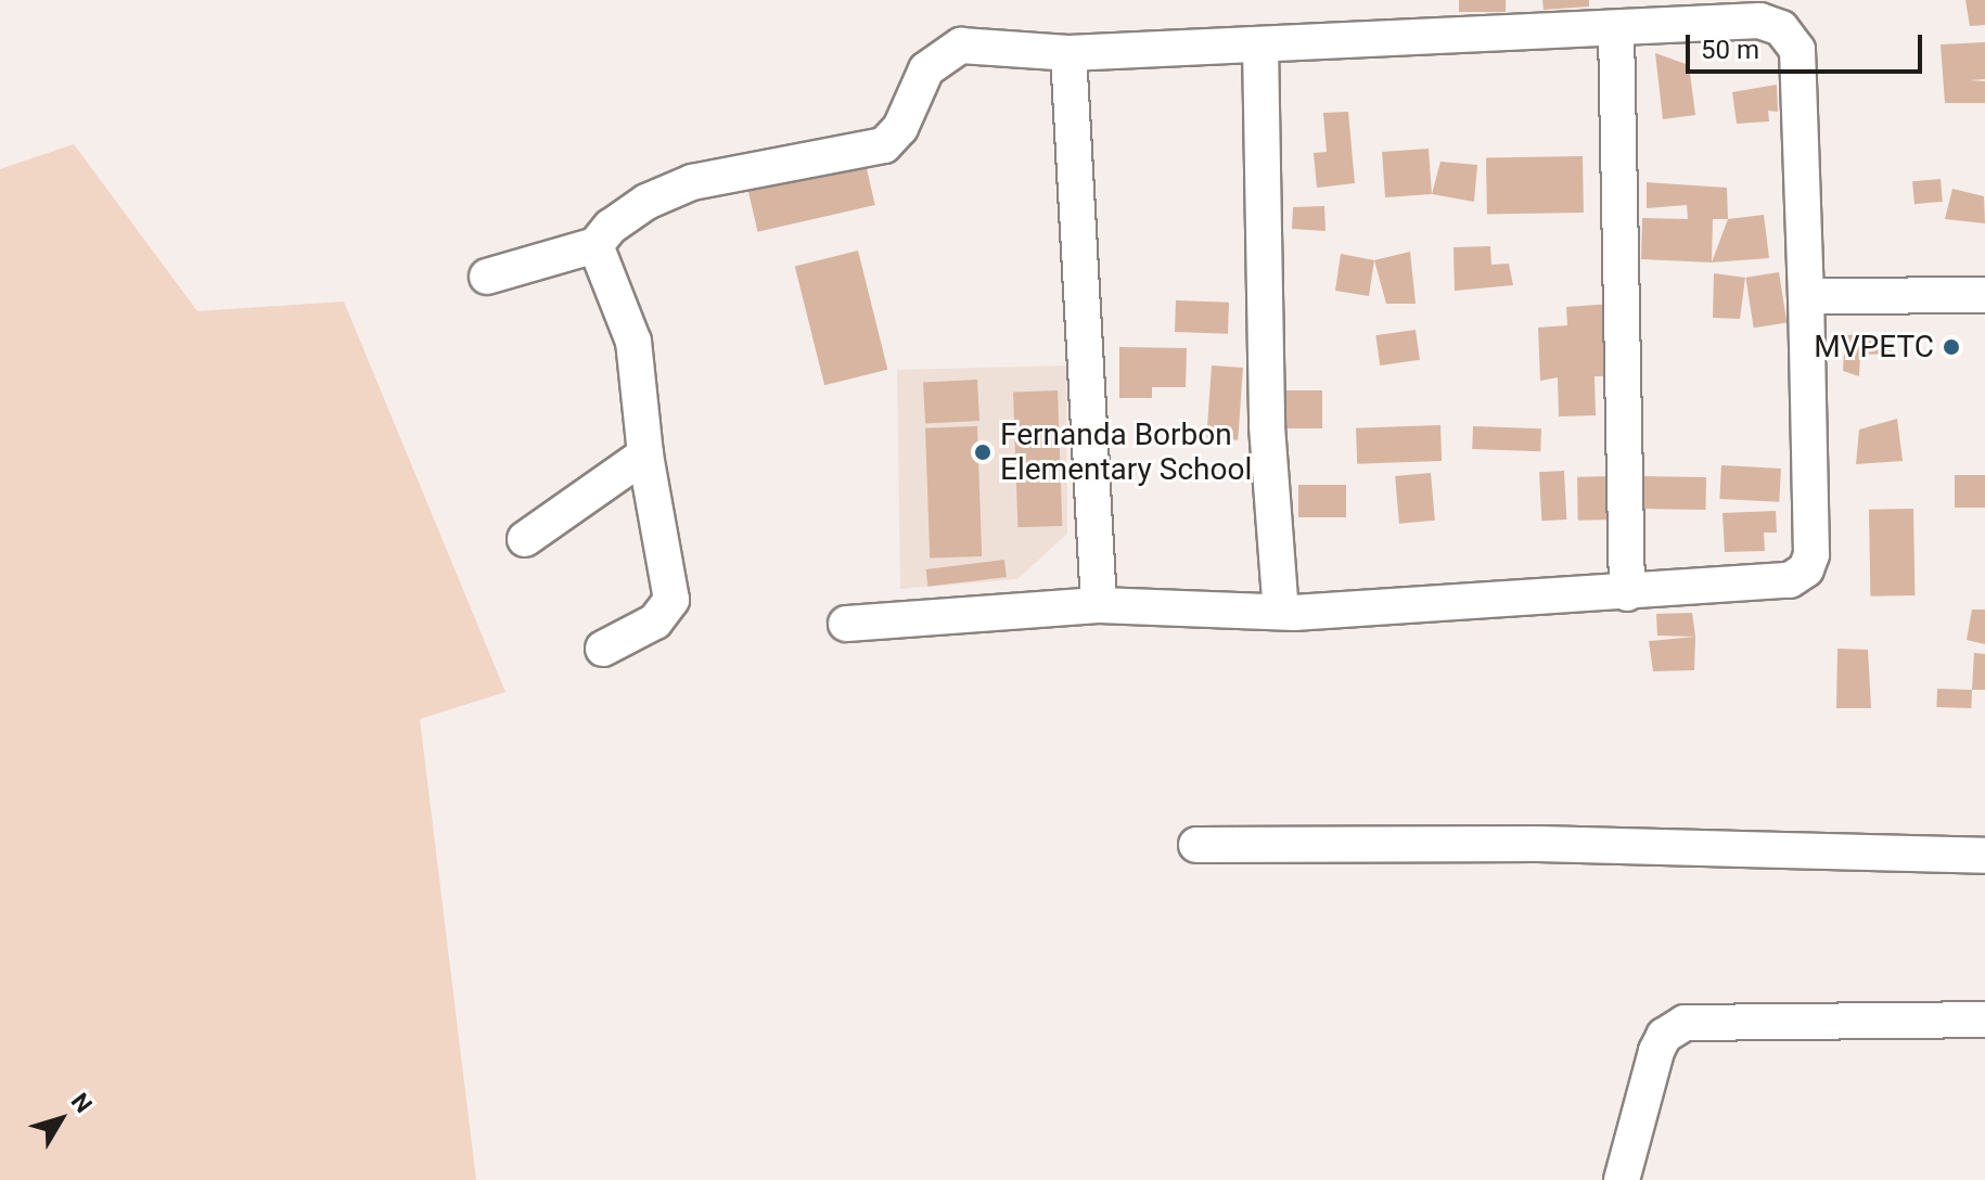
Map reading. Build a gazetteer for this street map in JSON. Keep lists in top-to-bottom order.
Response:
{
  "places": ["MVPETC", "Fernanda Borbon Elementary School"],
  "scale_bar": "50 m",
  "north": "top right"
}
